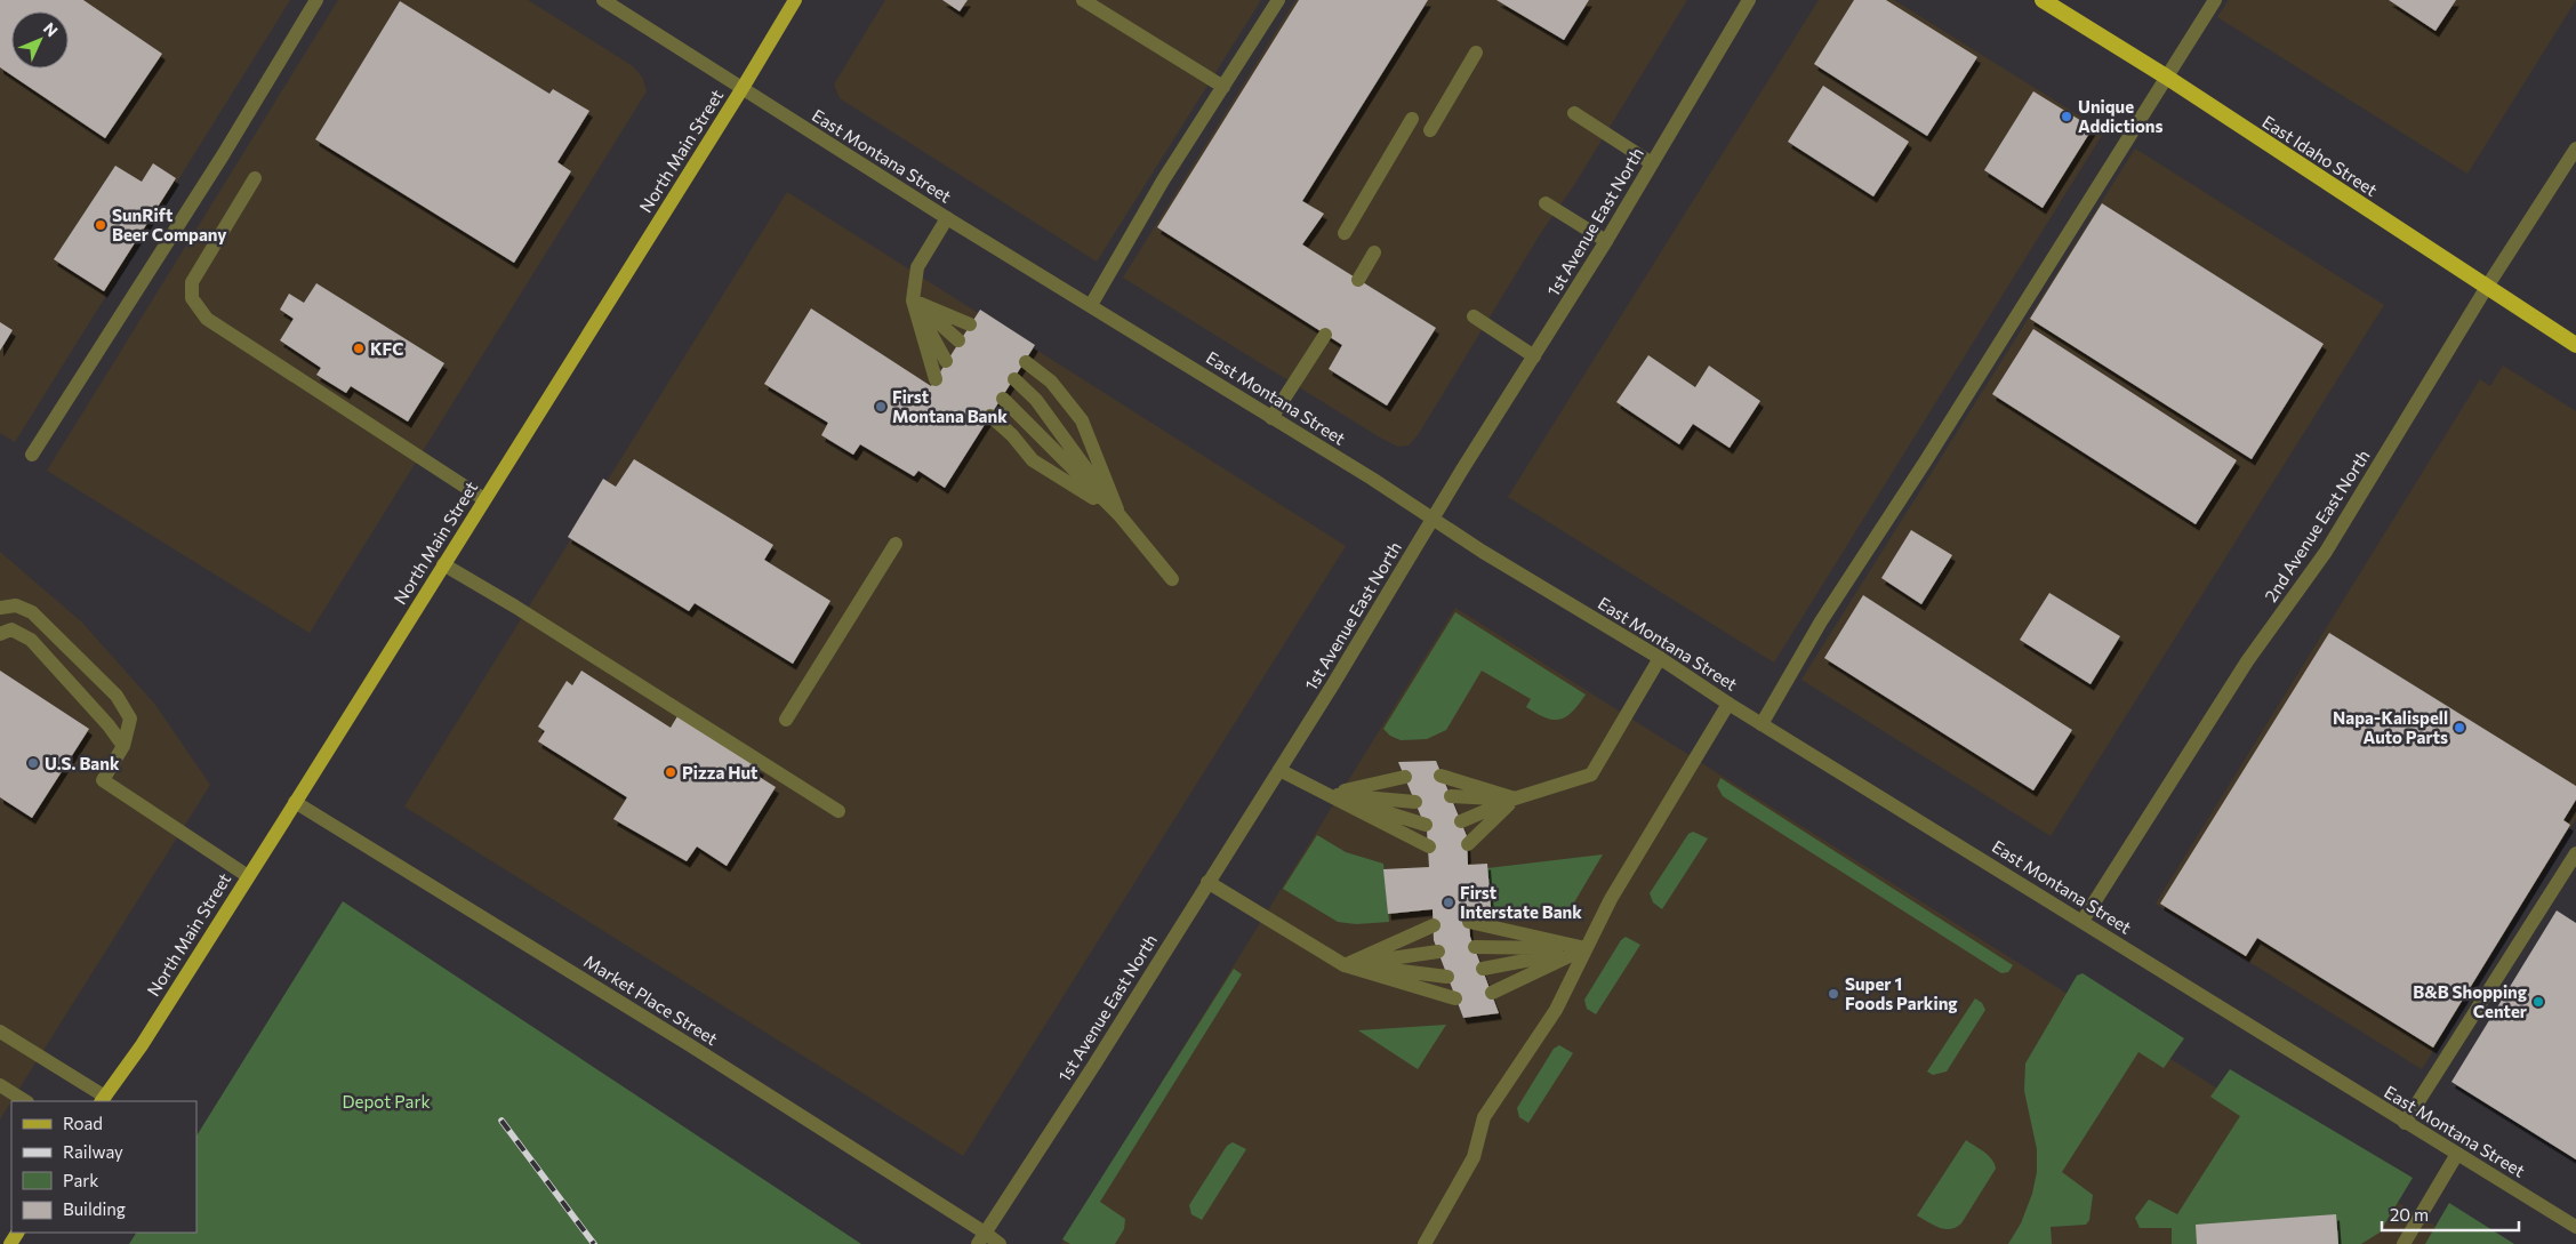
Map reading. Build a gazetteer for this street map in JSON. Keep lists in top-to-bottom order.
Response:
{
  "streets": {
    "highway": ["East Idaho Street"],
    "main road": ["North Main Street"],
    "street": [
      "East Montana Street",
      "1st Avenue East North",
      "2nd Avenue East North",
      "Market Place Street"
    ]
  },
  "crossings": [
    ["North Main Street", "East Montana Street"],
    ["North Main Street", "Market Place Street"],
    ["East Montana Street", "1st Avenue East North"],
    ["East Montana Street", "2nd Avenue East North"],
    ["East Idaho Street", "2nd Avenue East North"],
    ["1st Avenue East North", "Market Place Street"]
  ],
  "parks": ["Depot Park"],
  "places": [
    "Unique Addictions",
    "SunRift Beer Company",
    "KFC",
    "First Montana Bank",
    "Napa-Kalispell Auto Parts",
    "U.S. Bank",
    "Pizza Hut",
    "First Interstate Bank",
    "Super 1 Foods Parking",
    "B&B Shopping Center"
  ],
  "legend": [
    "Road",
    "Railway",
    "Park",
    "Building"
  ],
  "scale_bar": "20 m",
  "north": "top right"
}
